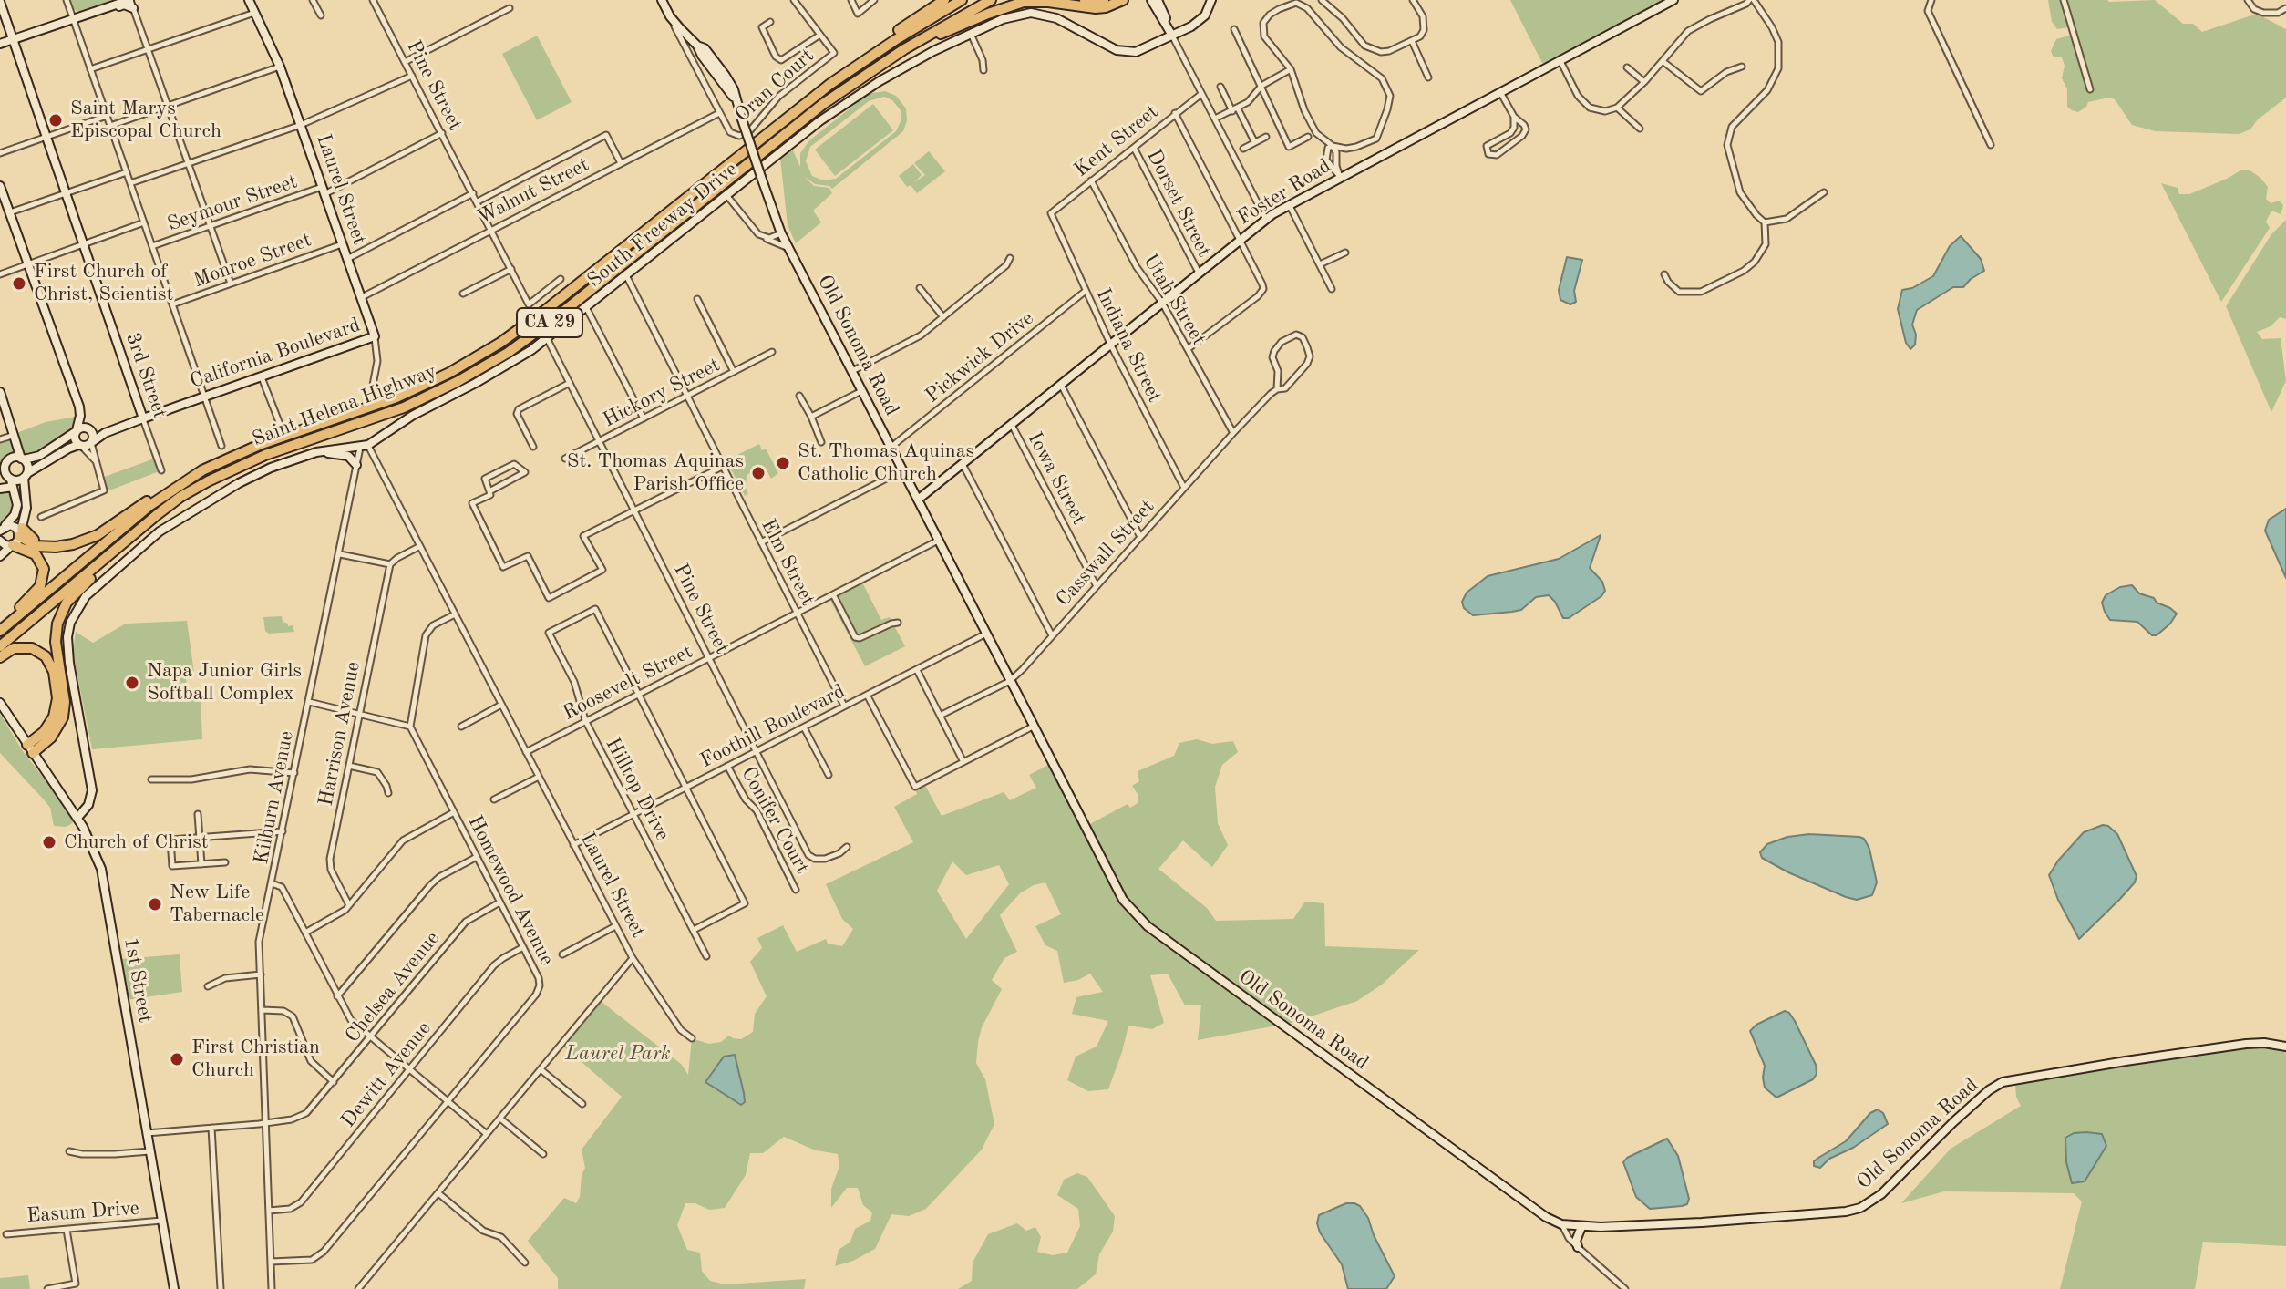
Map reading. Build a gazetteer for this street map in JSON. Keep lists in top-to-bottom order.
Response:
{
  "streets": {
    "highway": ["CA 29", "Saint Helena Highway"],
    "main road": [
      "Laurel Street",
      "Foster Road",
      "South Freeway Drive",
      "Old Sonoma Road",
      "California Boulevard",
      "3rd Street",
      "1st Street"
    ],
    "street": [
      "Pine Street",
      "Oran Court",
      "Kent Street",
      "Walnut Street",
      "Seymour Street",
      "Dorset Street",
      "Monroe Street",
      "Utah Street",
      "Indiana Street",
      "Pickwick Drive",
      "Hickory Street",
      "Iowa Street",
      "Casswall Street",
      "Elm Street",
      "Roosevelt Street",
      "Foothill Boulevard",
      "Harrison Avenue",
      "Hilltop Drive",
      "Kilburn Avenue",
      "Conifer Court",
      "Homewood Avenue",
      "Chelsea Avenue",
      "Dewitt Avenue",
      "Easum Drive"
    ]
  },
  "crossings": [
    ["Pine Street", "Walnut Street"],
    ["Pine Street", "Seymour Street"],
    ["Pine Street", "South Freeway Drive"],
    ["Pine Street", "Hickory Street"],
    ["Pine Street", "Roosevelt Street"],
    ["Pine Street", "Foothill Boulevard"],
    ["Oran Court", "Old Sonoma Road"],
    ["Kent Street", "Dorset Street"],
    ["Kent Street", "Utah Street"],
    ["Kent Street", "Indiana Street"],
    ["Laurel Street", "Walnut Street"],
    ["Laurel Street", "Seymour Street"],
    ["Laurel Street", "South Freeway Drive"],
    ["Laurel Street", "Monroe Street"],
    ["Laurel Street", "California Boulevard"],
    ["Laurel Street", "Roosevelt Street"],
    ["Laurel Street", "Foothill Boulevard"],
    ["Laurel Street", "Kilburn Avenue"],
    ["Walnut Street", "Old Sonoma Road"],
    ["Foster Road", "Dorset Street"],
    ["Foster Road", "Utah Street"],
    ["Foster Road", "Old Sonoma Road"],
    ["Foster Road", "Indiana Street"],
    ["Foster Road", "Iowa Street"],
    ["Seymour Street", "3rd Street"],
    ["South Freeway Drive", "Elm Street"],
    ["South Freeway Drive", "Kilburn Avenue"],
    ["South Freeway Drive", "1st Street"],
    ["Utah Street", "Casswall Street"],
    ["Old Sonoma Road", "Pickwick Drive"],
    ["Old Sonoma Road", "Casswall Street"],
    ["Old Sonoma Road", "Roosevelt Street"],
    ["Old Sonoma Road", "Foothill Boulevard"],
    ["Indiana Street", "Pickwick Drive"],
    ["Indiana Street", "Casswall Street"],
    ["California Boulevard", "3rd Street"],
    ["Hickory Street", "Elm Street"],
    ["Iowa Street", "Casswall Street"],
    ["Elm Street", "Roosevelt Street"],
    ["Elm Street", "Foothill Boulevard"],
    ["Roosevelt Street", "Hilltop Drive"],
    ["Foothill Boulevard", "Hilltop Drive"],
    ["Foothill Boulevard", "Conifer Court"],
    ["Kilburn Avenue", "Homewood Avenue"],
    ["Kilburn Avenue", "Chelsea Avenue"],
    ["Kilburn Avenue", "Dewitt Avenue"],
    ["Homewood Avenue", "Chelsea Avenue"],
    ["Homewood Avenue", "Dewitt Avenue"],
    ["1st Street", "Chelsea Avenue"],
    ["1st Street", "Easum Drive"]
  ],
  "parks": ["Laurel Park"],
  "places": [
    "Saint Marys Episcopal Church",
    "First Church of Christ, Scientist",
    "St. Thomas Aquinas Catholic Church",
    "St. Thomas Aquinas Parish Office",
    "Napa Junior Girls Softball Complex",
    "Church of Christ",
    "New Life Tabernacle",
    "First Christian Church"
  ]
}
